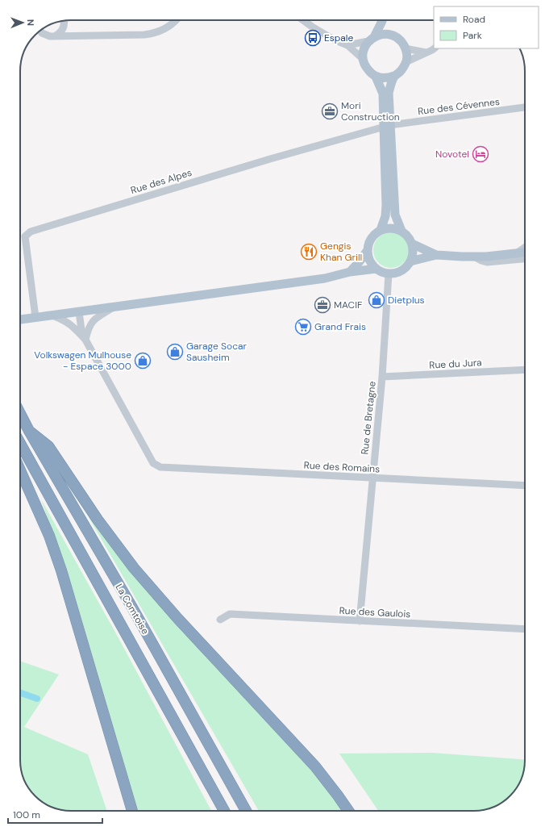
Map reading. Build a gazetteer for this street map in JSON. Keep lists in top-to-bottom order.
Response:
{
  "streets": {
    "highway": ["La Comtoise"],
    "street": [
      "Rue des Cévennes",
      "Rue des Alpes",
      "Rue du Jura",
      "Rue de Bretagne",
      "Rue des Romains",
      "Rue des Gaulois"
    ]
  },
  "crossings": [
    ["Rue des Cévennes", "Rue des Alpes"],
    ["Rue du Jura", "Rue de Bretagne"],
    ["Rue de Bretagne", "Rue des Romains"],
    ["Rue de Bretagne", "Rue des Gaulois"]
  ],
  "places": {
    "bus stop": ["Espale"],
    "office": ["Mori Construction", "MACIF"],
    "hotel": ["Novotel"],
    "restaurant": ["Gengis Khan Grill"],
    "shop": ["Dietplus", "Garage Socar Sausheim", "Volkswagen Mulhouse - Espace 3000"],
    "supermarket": ["Grand Frais"]
  },
  "legend": ["Road", "Park"],
  "scale_bar": "100 m",
  "north": "right"
}
